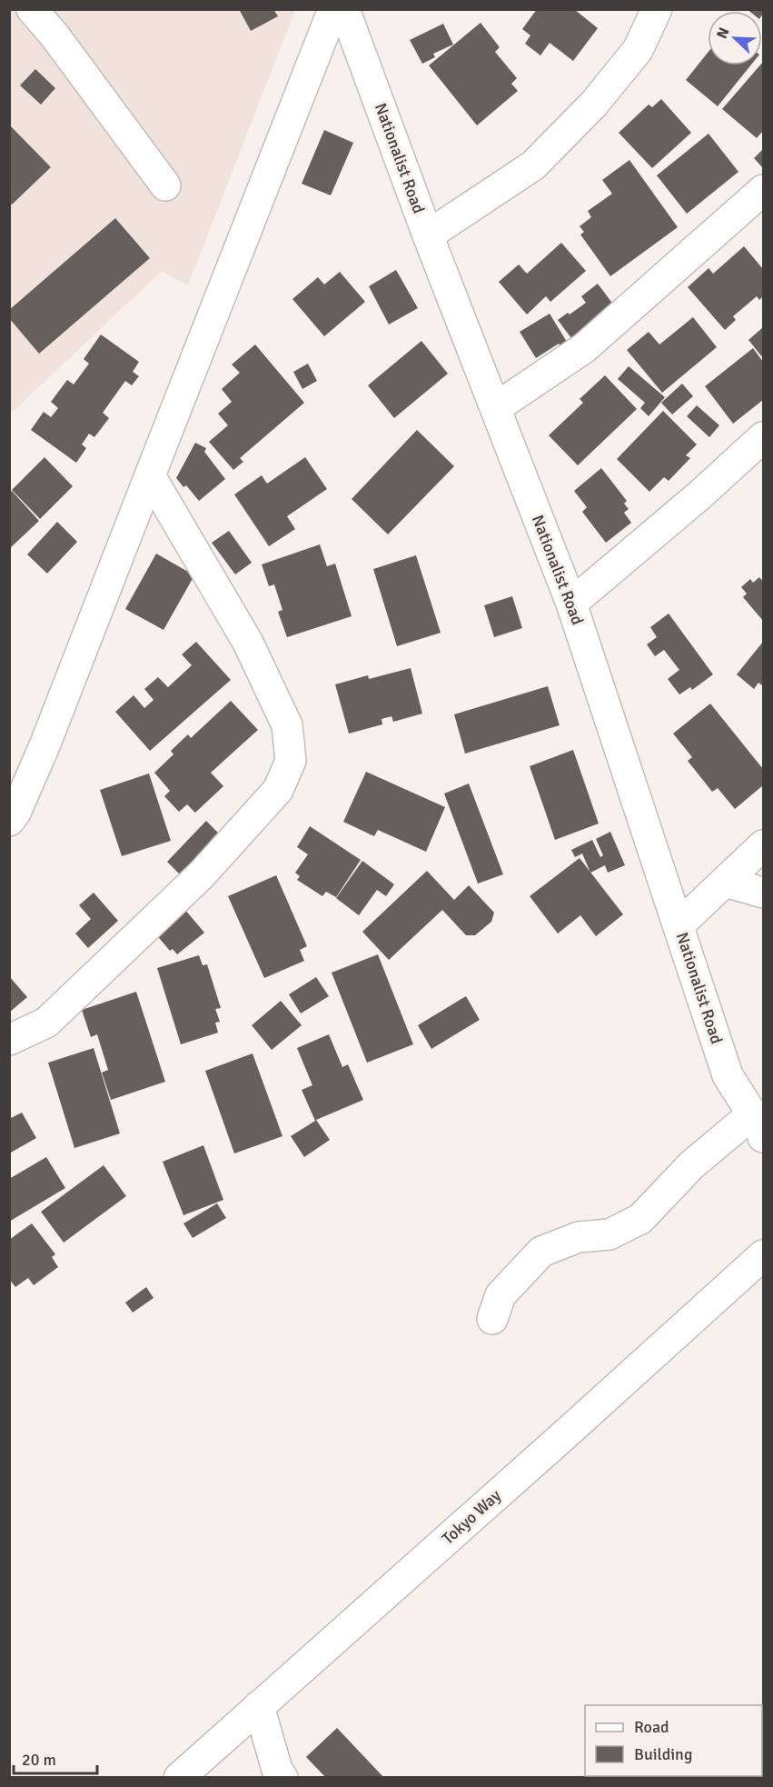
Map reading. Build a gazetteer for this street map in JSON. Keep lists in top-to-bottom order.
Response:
{
  "streets": {
    "street": ["Nationalist Road", "Tokyo Way"]
  },
  "legend": ["Road", "Building"],
  "scale_bar": "20 m",
  "north": "top left"
}
